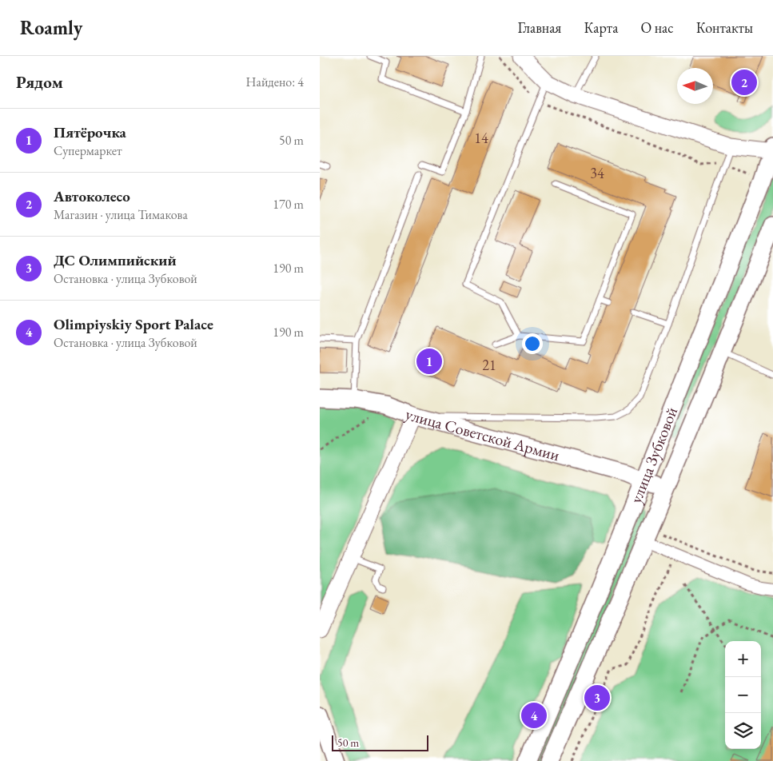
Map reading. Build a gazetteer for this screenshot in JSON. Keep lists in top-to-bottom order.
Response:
{
  "streets": {
    "main road": ["улица Советской Армии", "улица Зубковой"]
  },
  "crossings": [
    ["улица Советской Армии", "улица Зубковой"]
  ],
  "house_numbers": ["14", "34", "21"],
  "scale_bar": "50 m",
  "north": "left",
  "page": {
    "header": "Roamly",
    "nav": [
      "Главная",
      "Карта",
      "О нас",
      "Контакты"
    ],
    "heading": ["Рядом", "Найдено: 4"],
    "pins": [
      "2",
      "1",
      "3",
      "4"
    ],
    "list": [
      {
        "mark": "1",
        "name": "Пятёрочка",
        "note": "Супермаркет",
        "value": "50 m"
      },
      {
        "mark": "2",
        "name": "Автоколесо",
        "note": "Магазин · улица Тимакова",
        "value": "170 m"
      },
      {
        "mark": "3",
        "name": "ДС Олимпийский",
        "note": "Остановка · улица Зубковой",
        "value": "190 m"
      },
      {
        "mark": "4",
        "name": "Olimpiyskiy Sport Palace",
        "note": "Остановка · улица Зубковой",
        "value": "190 m"
      }
    ],
    "map_buttons": ["+", "−"],
    "scale": "50 m"
  }
}
